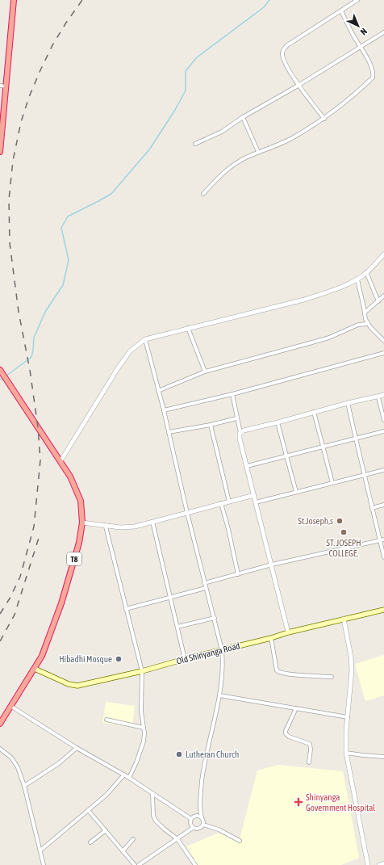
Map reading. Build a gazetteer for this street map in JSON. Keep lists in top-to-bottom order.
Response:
{
  "streets": {
    "highway": ["T8"],
    "main road": ["Old Shinyanga Road"]
  },
  "crossings": [
    ["T8", "Old Shinyanga Road"]
  ],
  "places": {
    "other": [
      "St.Joseph,s",
      "ST. JOSEPH COLLEGE.",
      "Hibadhi Mosque",
      "Lutheran Church"
    ],
    "health": ["Shinyanga Government Hospital"]
  },
  "north": "bottom right"
}
